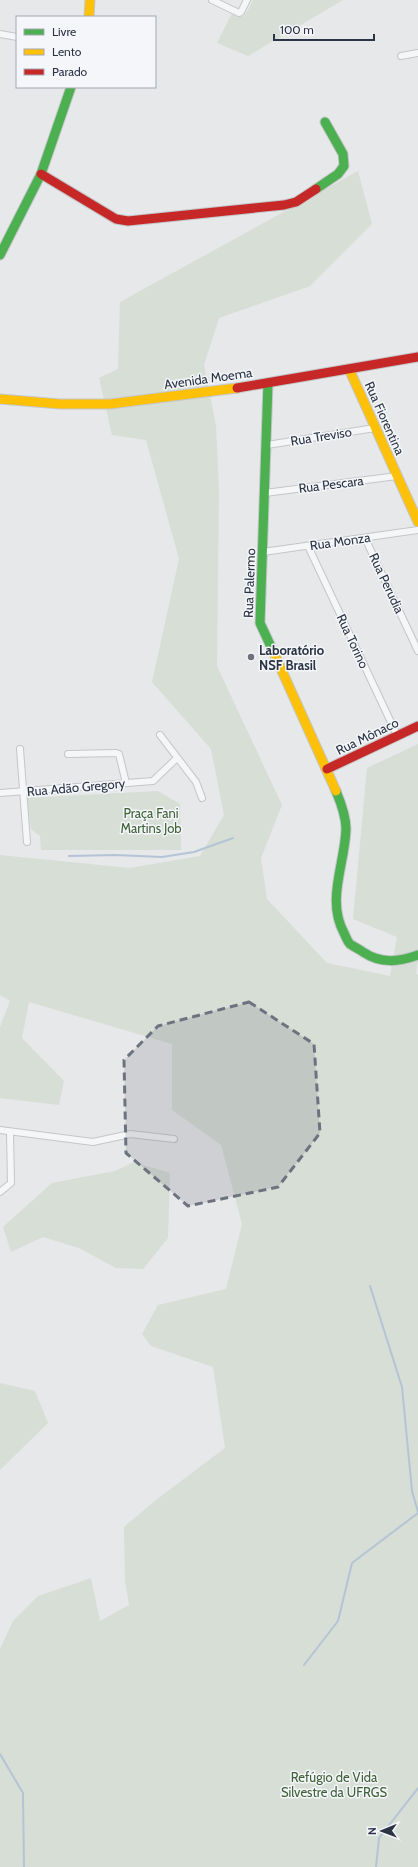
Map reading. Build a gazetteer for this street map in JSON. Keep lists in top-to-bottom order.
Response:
{
  "streets": {
    "main road": [
      "Avenida Moema",
      "Rua Fiorentina",
      "Rua Palermo",
      "Rua Mônaco"
    ],
    "street": [
      "Rua Treviso",
      "Rua Pescara",
      "Rua Monza",
      "Rua Perudia",
      "Rua Torino",
      "Rua Adão Gregory"
    ]
  },
  "crossings": [
    ["Avenida Moema", "Rua Fiorentina"],
    ["Avenida Moema", "Rua Palermo"],
    ["Rua Fiorentina", "Rua Treviso"],
    ["Rua Fiorentina", "Rua Pescara"],
    ["Rua Treviso", "Rua Palermo"],
    ["Rua Pescara", "Rua Palermo"],
    ["Rua Monza", "Rua Palermo"],
    ["Rua Monza", "Rua Perudia"],
    ["Rua Monza", "Rua Torino"],
    ["Rua Palermo", "Rua Mônaco"],
    ["Rua Torino", "Rua Mônaco"]
  ],
  "parks": ["Praça Fani Martins Job", "Refúgio de Vida Silvestre da UFRGS"],
  "places": ["Laboratório NSF Brasil"],
  "legend": ["Livre", "Lento", "Parado"],
  "scale_bar": "100 m",
  "north": "left"
}
